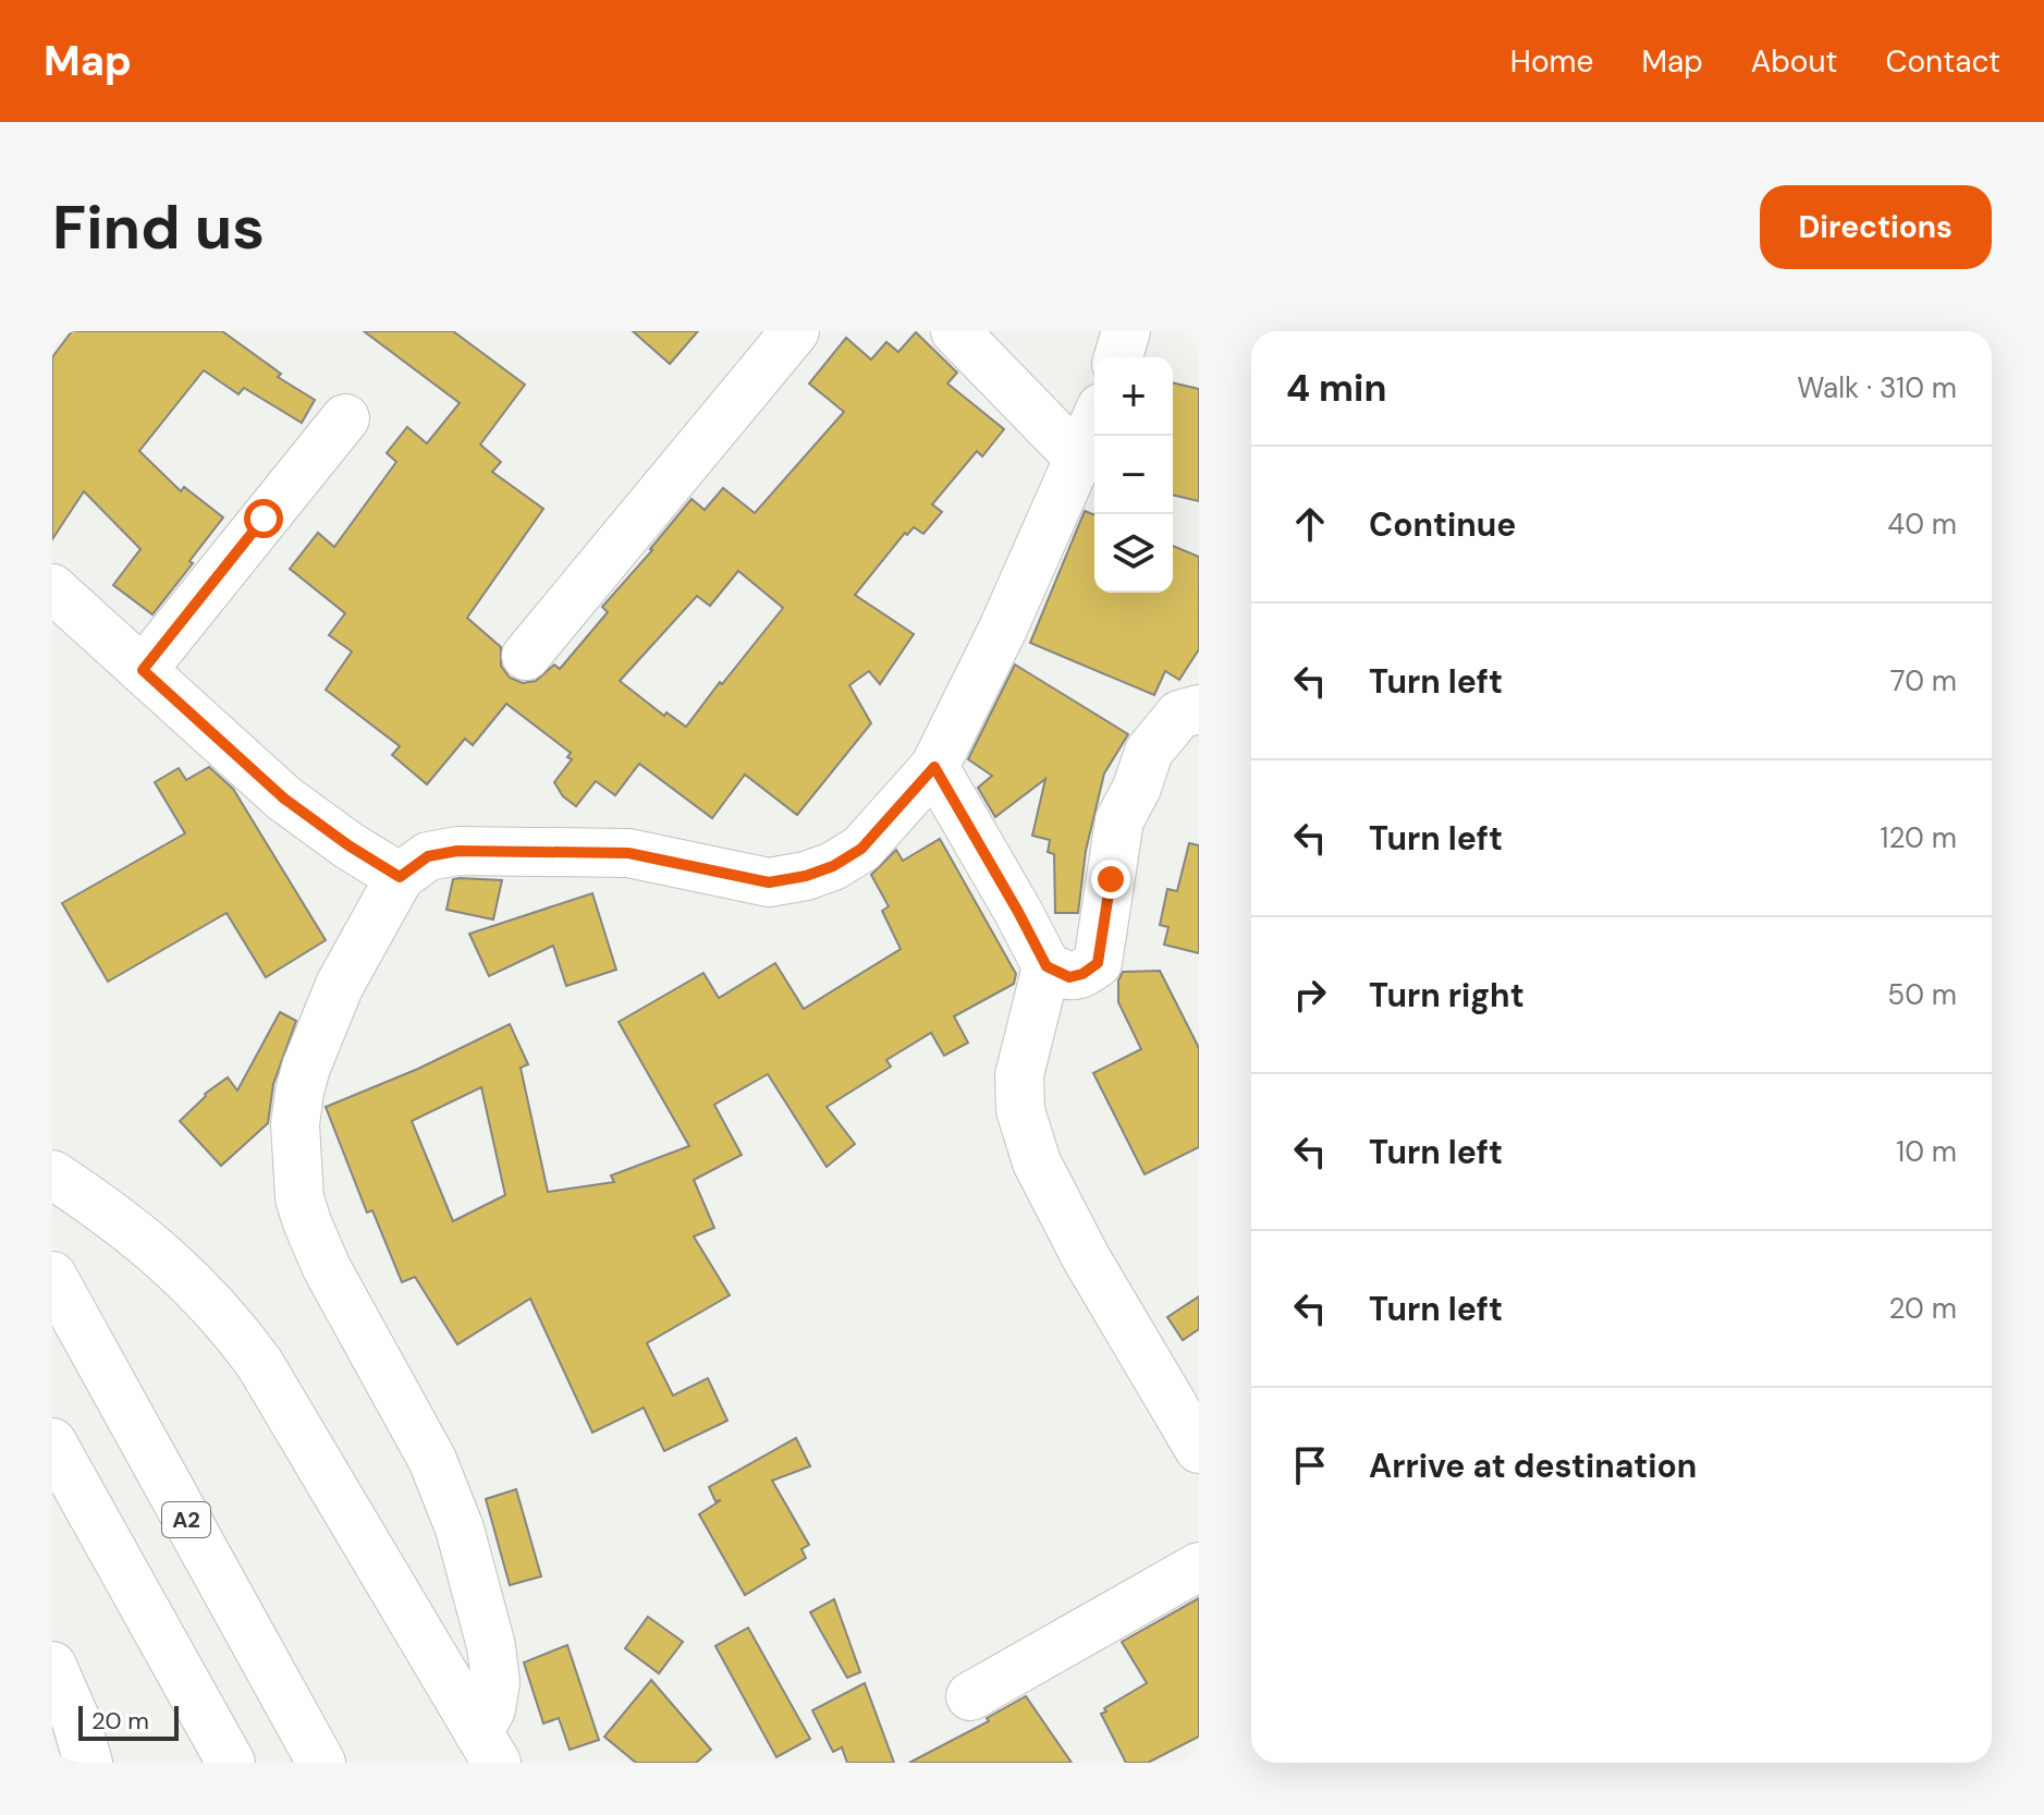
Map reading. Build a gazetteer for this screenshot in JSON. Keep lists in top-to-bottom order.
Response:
{
  "streets": {
    "main road": ["A2"]
  },
  "scale_bar": "20 m",
  "page": {
    "header": "Map",
    "nav": [
      "Home",
      "Map",
      "About",
      "Contact"
    ],
    "buttons": "Directions",
    "title": "Find us",
    "heading": ["4 min", "Walk · 310 m"],
    "map_buttons": ["+", "−"],
    "list": [
      ["Continue", "40 m"],
      ["Turn left", "70 m"],
      ["Turn left", "120 m"],
      ["Turn right", "50 m"],
      ["Turn left", "10 m"],
      ["Turn left", "20 m"],
      "Arrive at destination"
    ],
    "scale": "20 m"
  }
}
